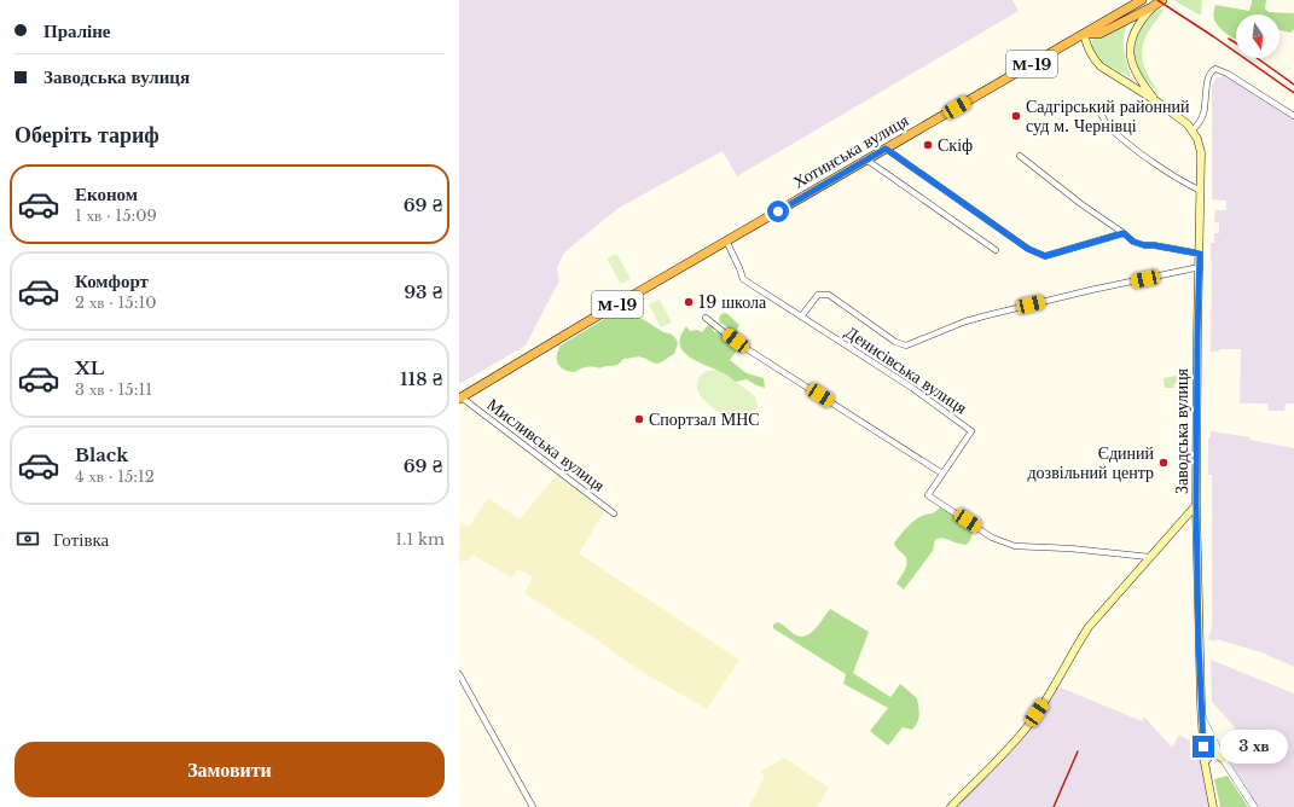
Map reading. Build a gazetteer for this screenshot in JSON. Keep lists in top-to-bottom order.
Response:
{
  "streets": {
    "highway": ["М-19", "Хотинська вулиця"],
    "main road": ["Заводська вулиця"],
    "street": ["Денисівська вулиця", "Мисливська вулиця"]
  },
  "crossings": [
    ["М-19", "Хотинська вулиця"],
    ["Хотинська вулиця", "Денисівська вулиця"],
    ["Хотинська вулиця", "Мисливська вулиця"]
  ],
  "places": [
    "Садгірський районний суд м. Чернівці",
    "Скіф",
    "19 школа",
    "Спортзал МНС",
    "Єдиний дозвільний центр"
  ],
  "north": "bottom",
  "page": {
    "banner": ["Праліне", "Заводська вулиця"],
    "heading": "Оберіть тариф",
    "list": [
      {
        "name": "Економ",
        "note": "1 хв · 15:09",
        "value": "69 ₴"
      },
      {
        "name": "Комфорт",
        "note": "2 хв · 15:10",
        "value": "93 ₴"
      },
      {
        "name": "XL",
        "note": "3 хв · 15:11",
        "value": "118 ₴"
      },
      {
        "name": "Black",
        "note": "4 хв · 15:12",
        "value": "69 ₴"
      }
    ],
    "pay": ["Готівка", "1.1 km"],
    "bubble": "3 хв",
    "buttons": "Замовити"
  }
}
